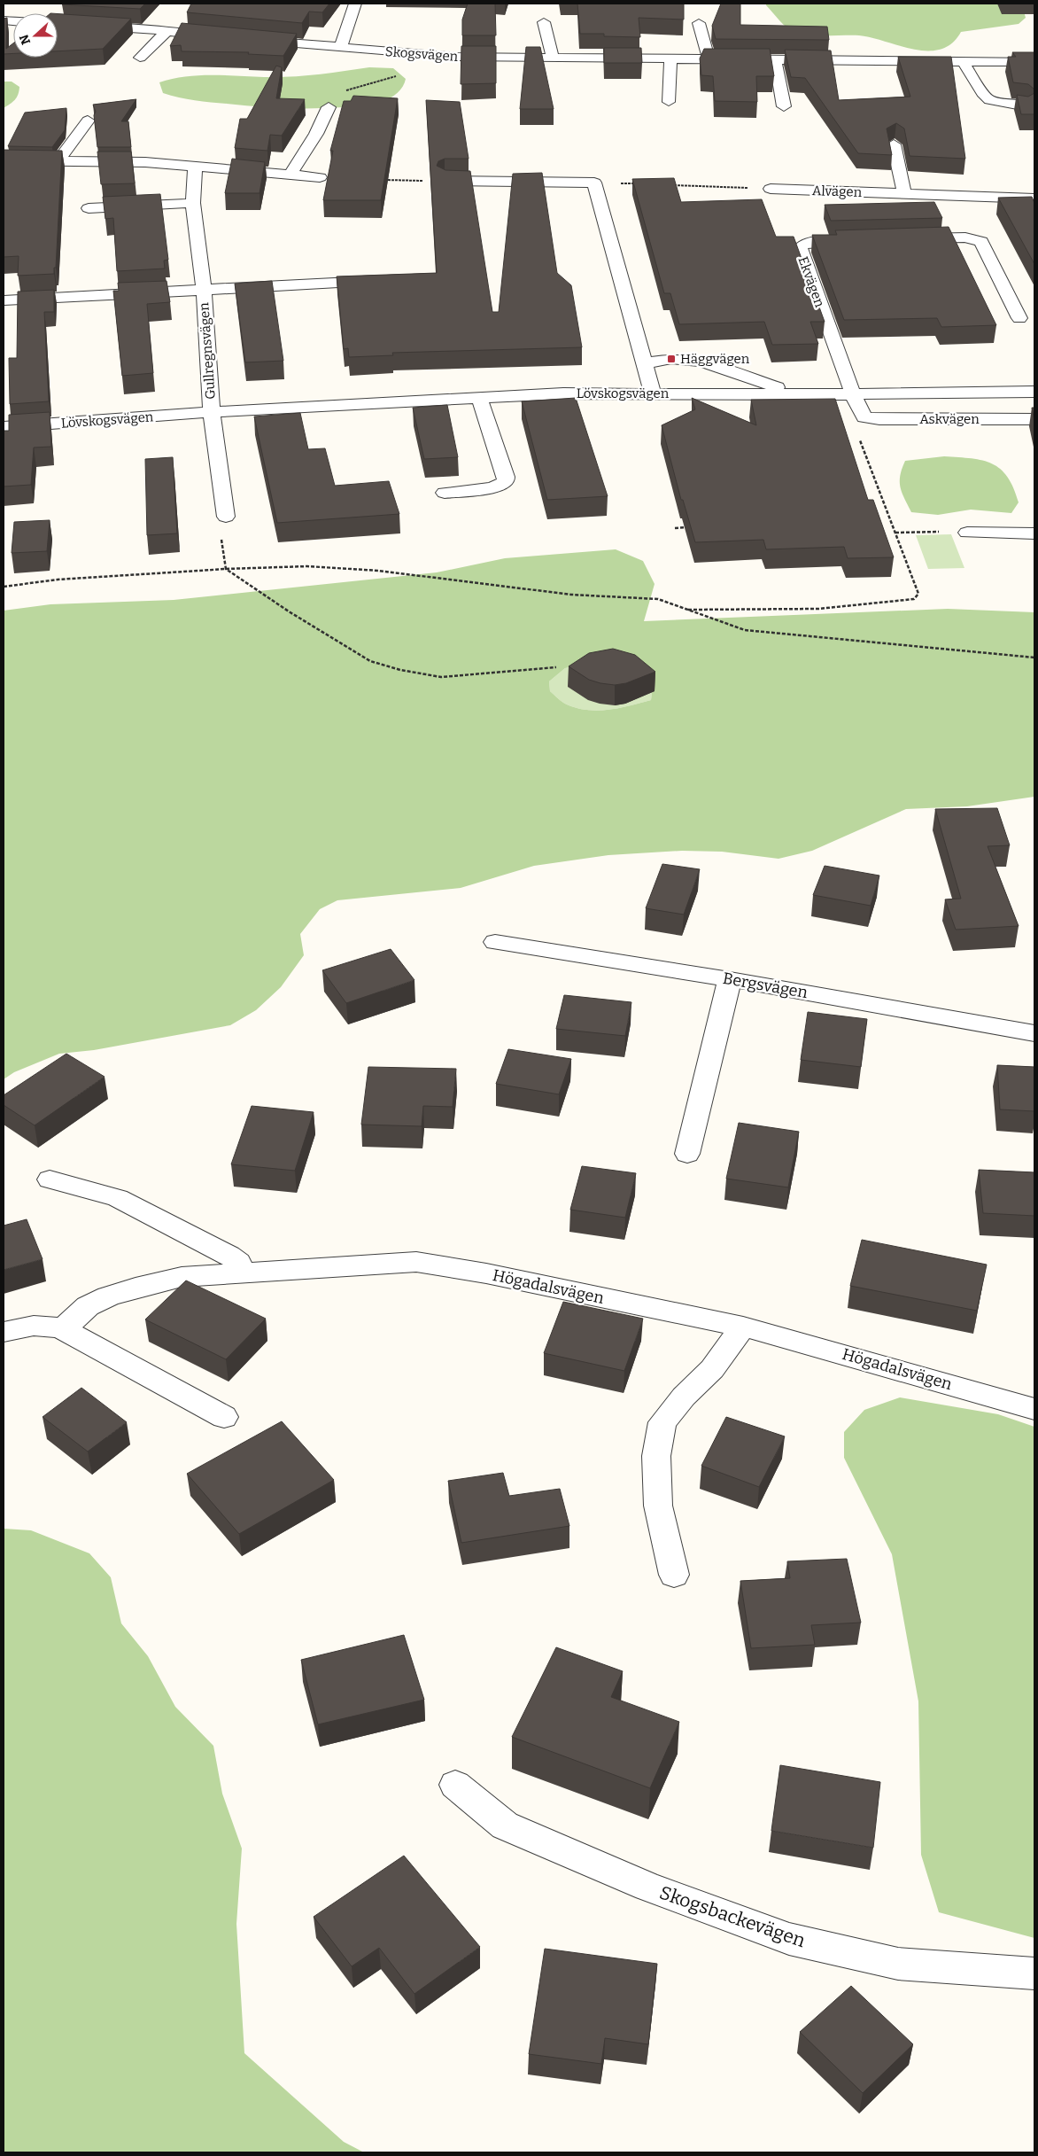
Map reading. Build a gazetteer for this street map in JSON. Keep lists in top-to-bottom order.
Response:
{
  "streets": {
    "street": [
      "Skogsvägen",
      "Alvägen",
      "Ekvägen",
      "Gullregnsvägen",
      "Lövskogsvägen",
      "Askvägen",
      "Bergsvägen",
      "Högadalsvägen",
      "Skogsbackevägen"
    ]
  },
  "crossings": [
    ["Ekvägen", "Lövskogsvägen"],
    ["Gullregnsvägen", "Lövskogsvägen"]
  ],
  "places": {
    "transit": ["Häggvägen"]
  },
  "north": "left"
}
